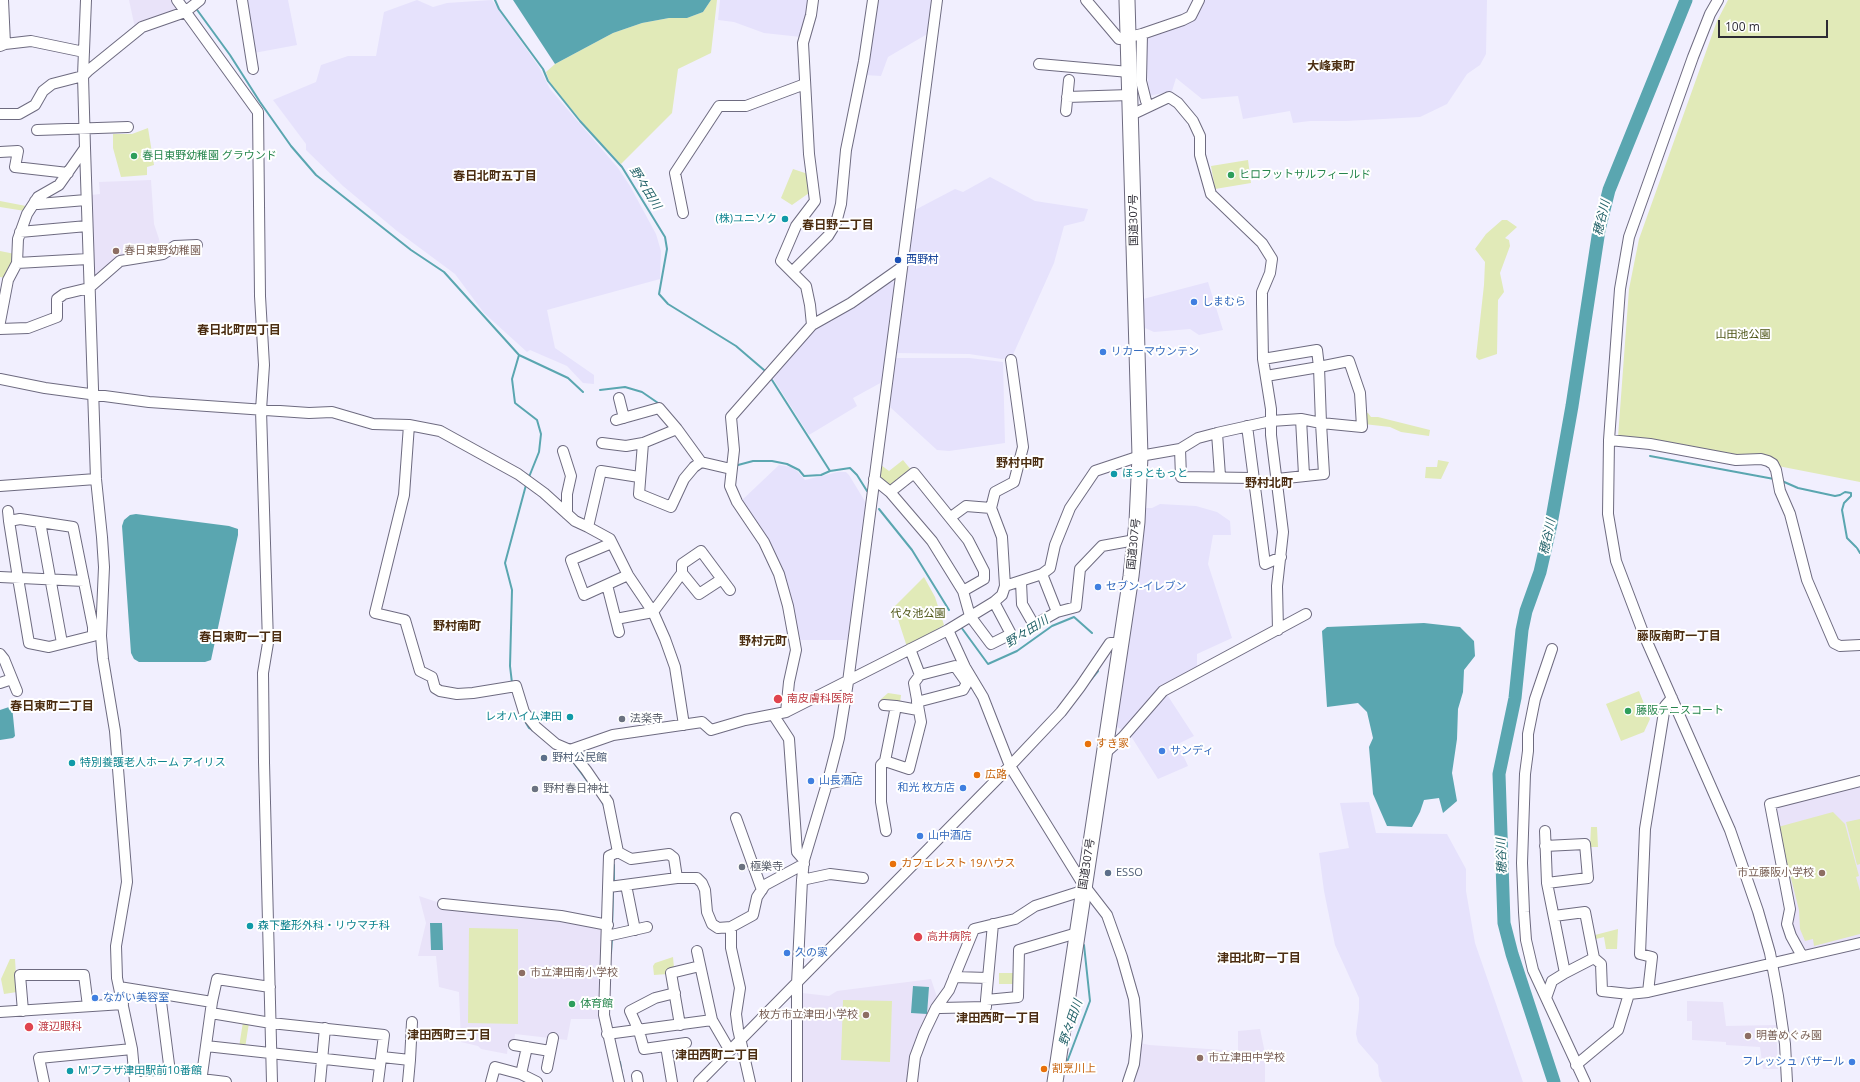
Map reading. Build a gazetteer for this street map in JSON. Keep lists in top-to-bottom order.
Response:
{
  "streets": {
    "highway": ["国道307号"]
  },
  "districts": [
    "大峰東町",
    "春日北町五丁目",
    "春日野二丁目",
    "春日北町四丁目",
    "野村中町",
    "野村北町",
    "野村南町",
    "藤阪南町一丁目",
    "春日東町一丁目",
    "野村元町",
    "春日東町二丁目",
    "津田北町一丁目",
    "津田西町一丁目",
    "津田西町三丁目",
    "津田西町二丁目"
  ],
  "water": ["野々田川", "穂谷川"],
  "parks": ["山田池公園", "代々池公園"],
  "places": [
    "春日東野幼稚園 グラウンド",
    "ヒロフットサルフィールド",
    "(株)ユニソク",
    "春日東野幼稚園",
    "西野村",
    "しまむら",
    "リカーマウンテン",
    "ほっともっと",
    "セブン-イレブン",
    "南皮膚科医院",
    "藤阪テニスコート",
    "レオハイム津田",
    "法楽寺",
    "すき家",
    "サンディ",
    "野村公民館",
    "特別養護老人ホーム アイリス",
    "広路",
    "山長酒店",
    "和光 枚方店",
    "野村春日神社",
    "山中酒店",
    "カフェレスト 19ハウス",
    "極樂寺",
    "ESSO",
    "市立藤阪小学校",
    "森下整形外科・リウマチ科",
    "高井病院",
    "久の家",
    "市立津田南小学校",
    "ながい美容室",
    "体育館",
    "枚方市立津田小学校",
    "渡辺眼科",
    "明善めぐみ園",
    "市立津田中学校",
    "フレッシュ バザール",
    "割烹川上",
    "M'プラザ津田駅前10番館"
  ],
  "scale_bar": "100 m"
}
